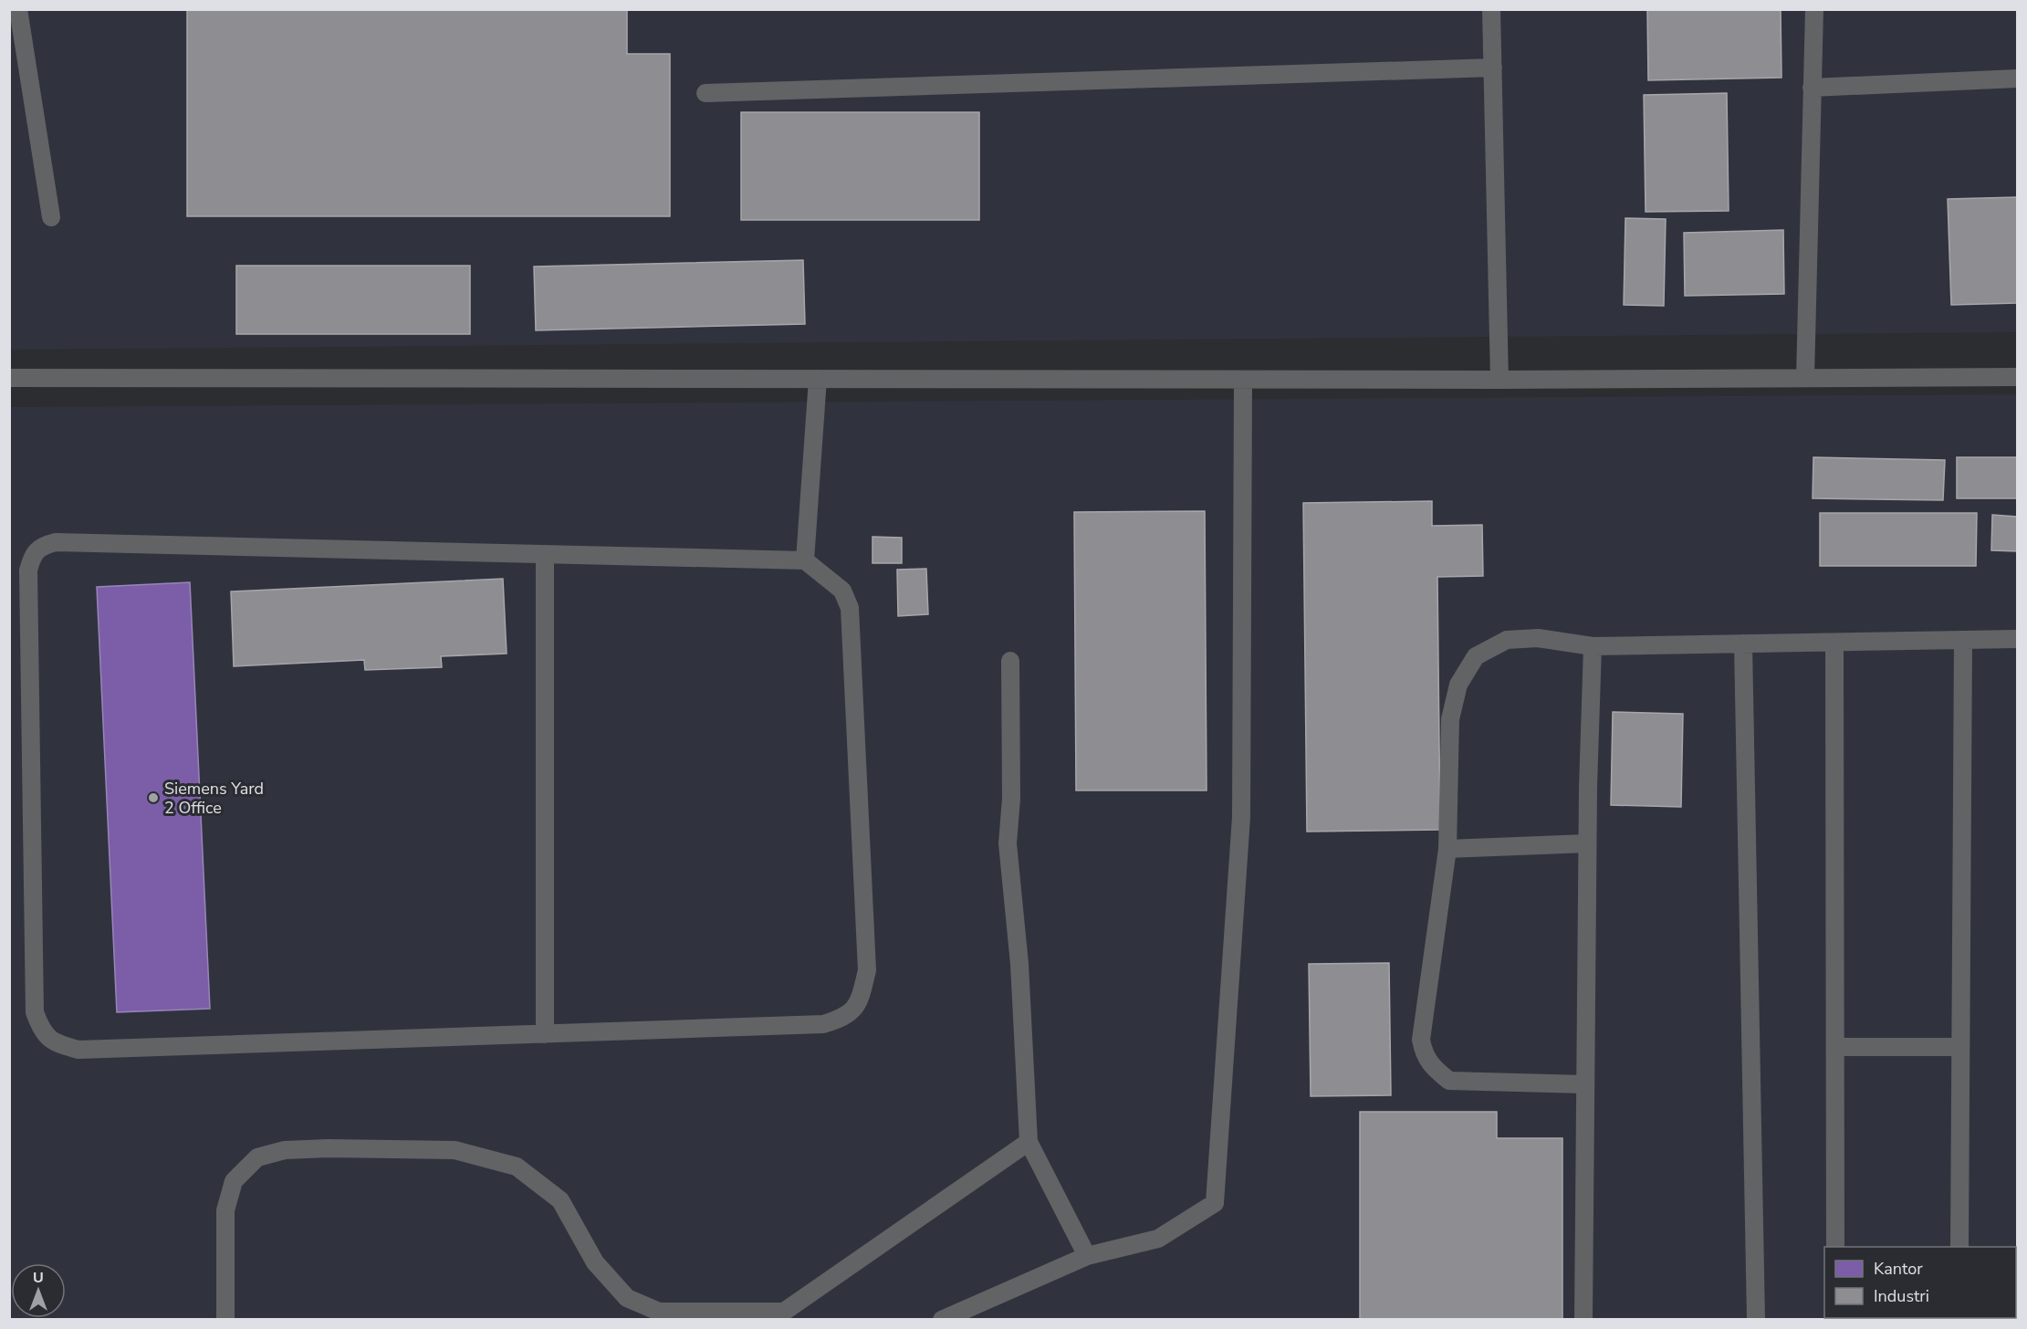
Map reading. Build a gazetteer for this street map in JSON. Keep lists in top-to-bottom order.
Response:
{
  "places": ["Siemens Yard 2 Office"],
  "legend": ["Kantor", "Industri"],
  "north": "top"
}
